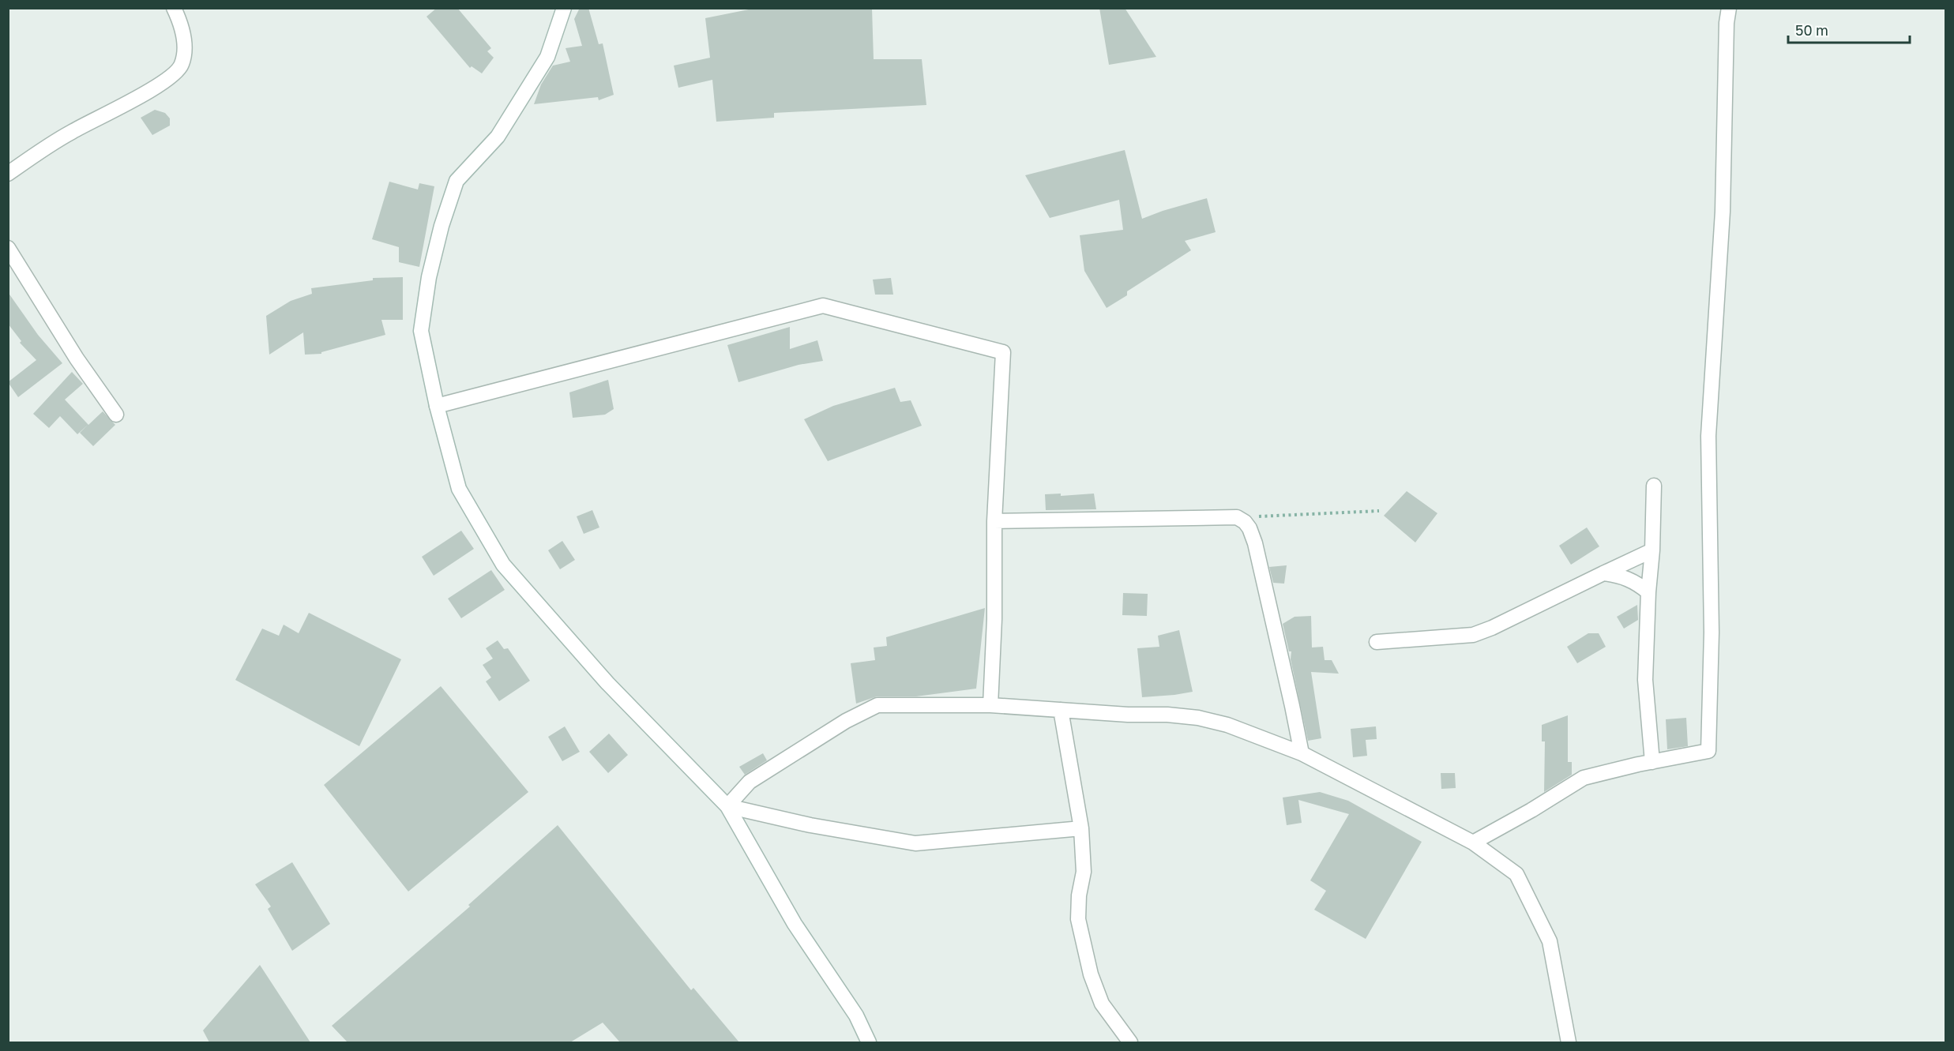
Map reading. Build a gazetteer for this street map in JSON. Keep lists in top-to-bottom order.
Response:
{
  "scale_bar": "50 m"
}
